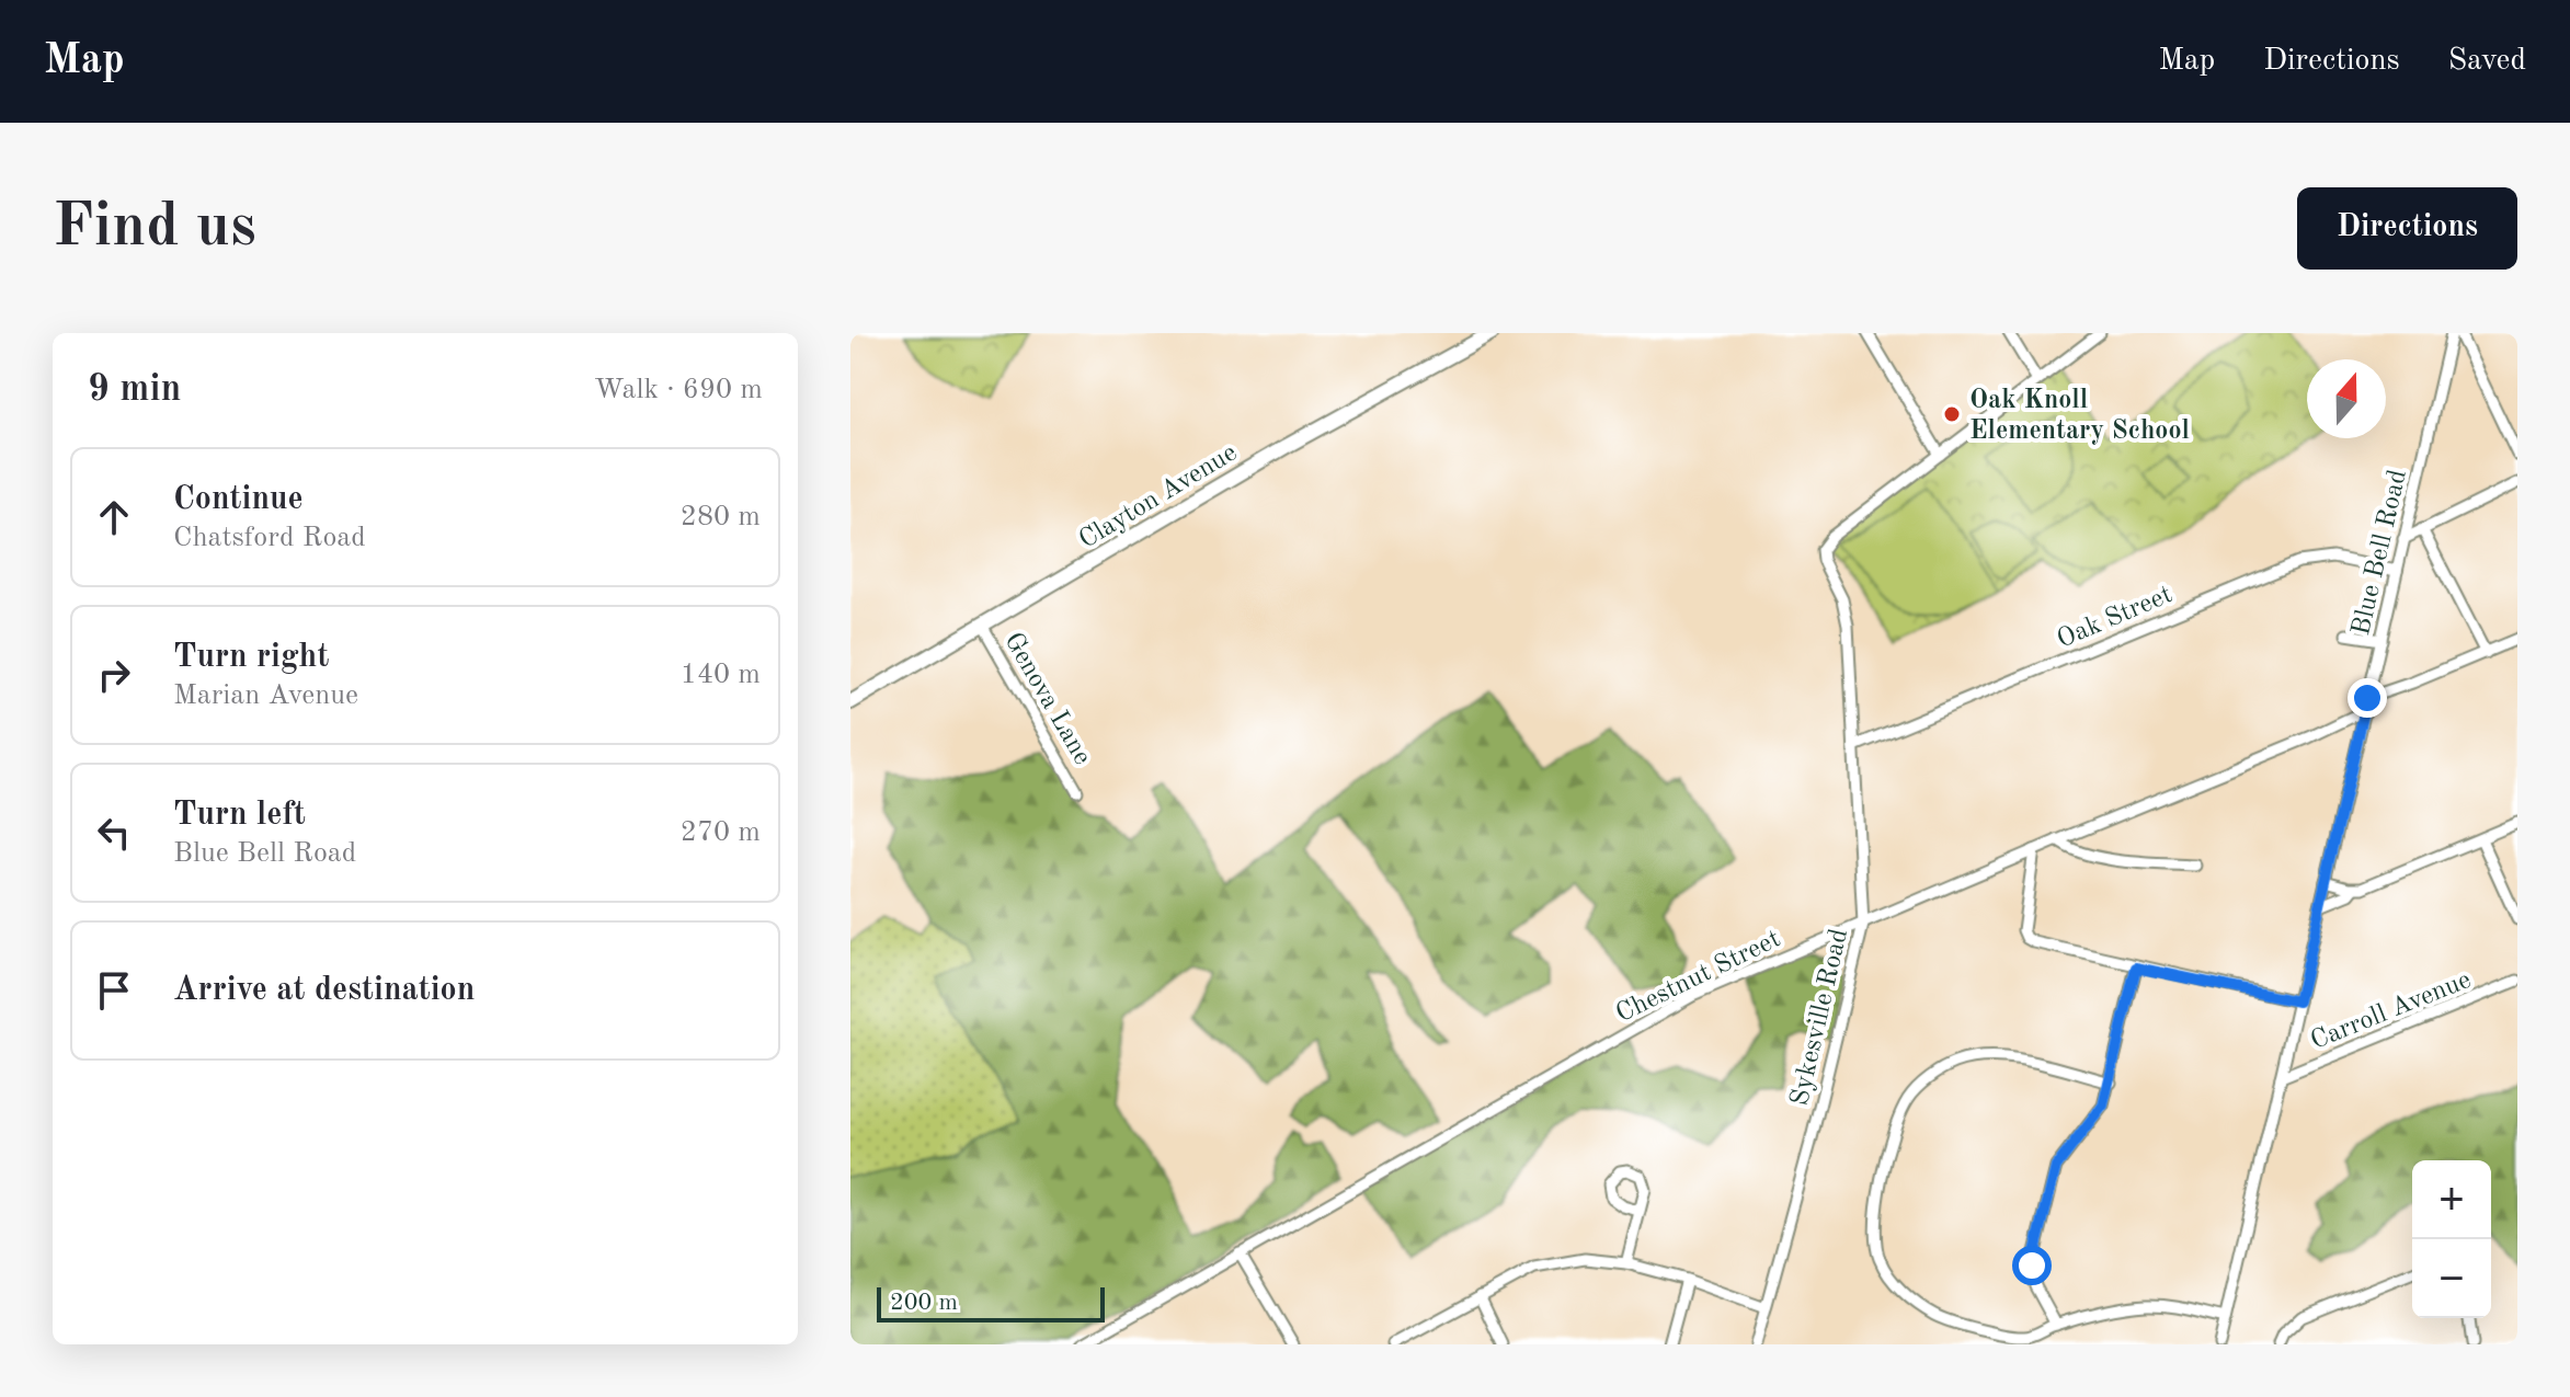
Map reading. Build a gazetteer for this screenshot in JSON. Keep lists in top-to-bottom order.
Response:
{
  "streets": {
    "main road": ["Clayton Avenue"],
    "street": [
      "Blue Bell Road",
      "Oak Street",
      "Genova Lane",
      "Chestnut Street",
      "Carroll Avenue",
      "Sykesville Road"
    ]
  },
  "crossings": [
    ["Clayton Avenue", "Genova Lane"],
    ["Blue Bell Road", "Oak Street"],
    ["Blue Bell Road", "Chestnut Street"],
    ["Blue Bell Road", "Carroll Avenue"],
    ["Oak Street", "Sykesville Road"],
    ["Chestnut Street", "Sykesville Road"]
  ],
  "places": ["Oak Knoll Elementary School"],
  "scale_bar": "200 m",
  "north": "top",
  "page": {
    "header": "Map",
    "nav": ["Map", "Directions", "Saved"],
    "buttons": "Directions",
    "title": "Find us",
    "heading": ["9 min", "Walk · 690 m"],
    "list": [
      ["Continue", "Chatsford Road", "280 m"],
      ["Turn right", "Marian Avenue", "140 m"],
      ["Turn left", "Blue Bell Road", "270 m"],
      "Arrive at destination"
    ],
    "map_buttons": ["+", "−"],
    "scale": "200 m"
  }
}
